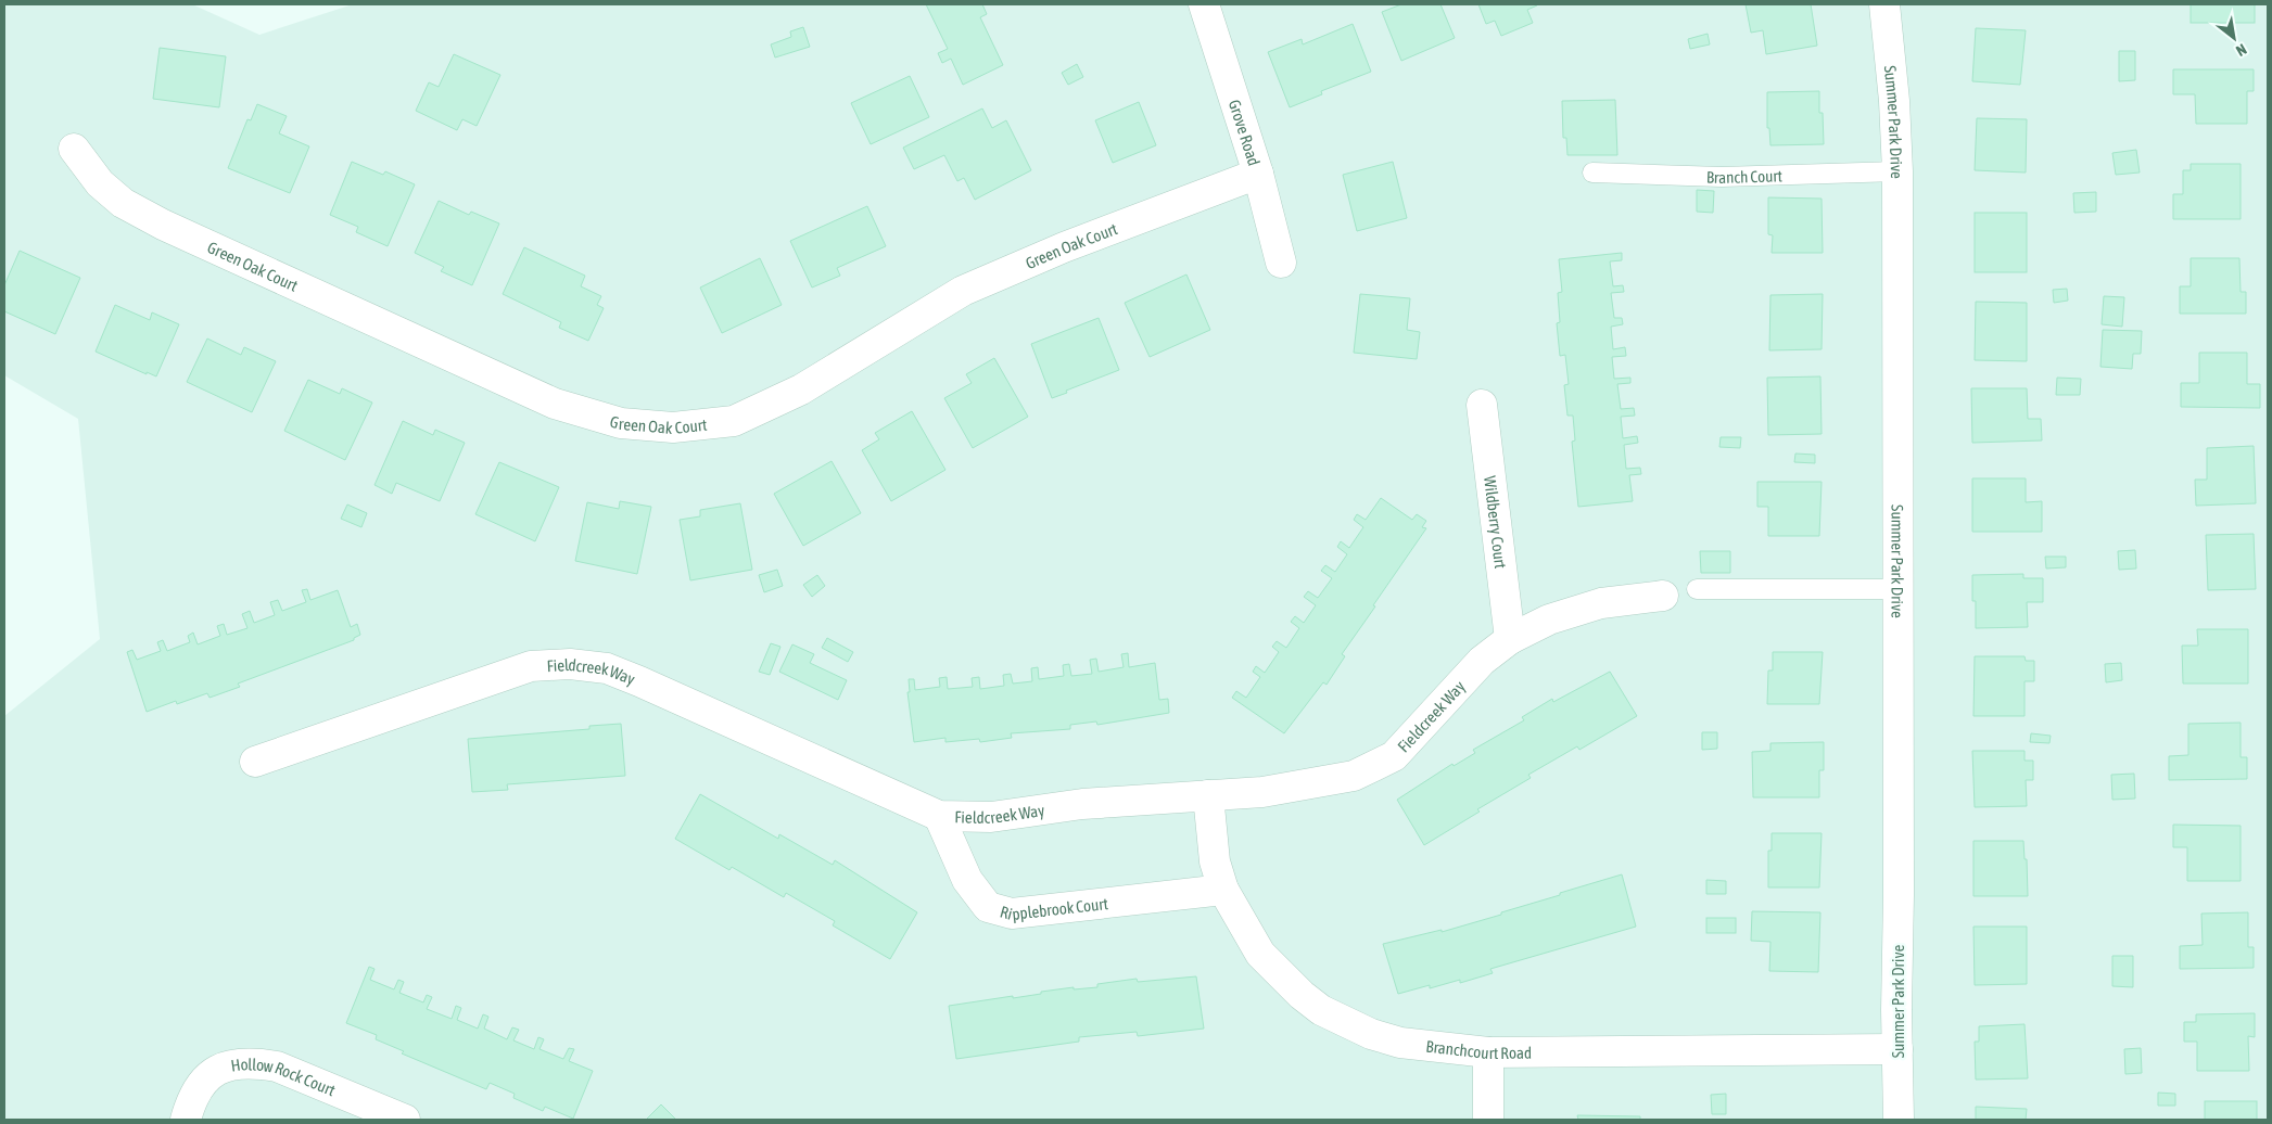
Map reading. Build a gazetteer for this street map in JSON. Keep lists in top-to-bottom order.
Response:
{
  "streets": {
    "street": [
      "Summer Park Drive",
      "Grove Road",
      "Green Oak Court",
      "Wildberry Court",
      "Fieldcreek Way",
      "Ripplebrook Court",
      "Branchcourt Road",
      "Hollow Rock Court"
    ],
    "lane": ["Branch Court"]
  },
  "crossings": [
    ["Summer Park Drive", "Branch Court"],
    ["Summer Park Drive", "Branchcourt Road"],
    ["Grove Road", "Green Oak Court"],
    ["Wildberry Court", "Fieldcreek Way"],
    ["Fieldcreek Way", "Ripplebrook Court"],
    ["Fieldcreek Way", "Branchcourt Road"],
    ["Ripplebrook Court", "Branchcourt Road"]
  ],
  "north": "bottom right"
}
